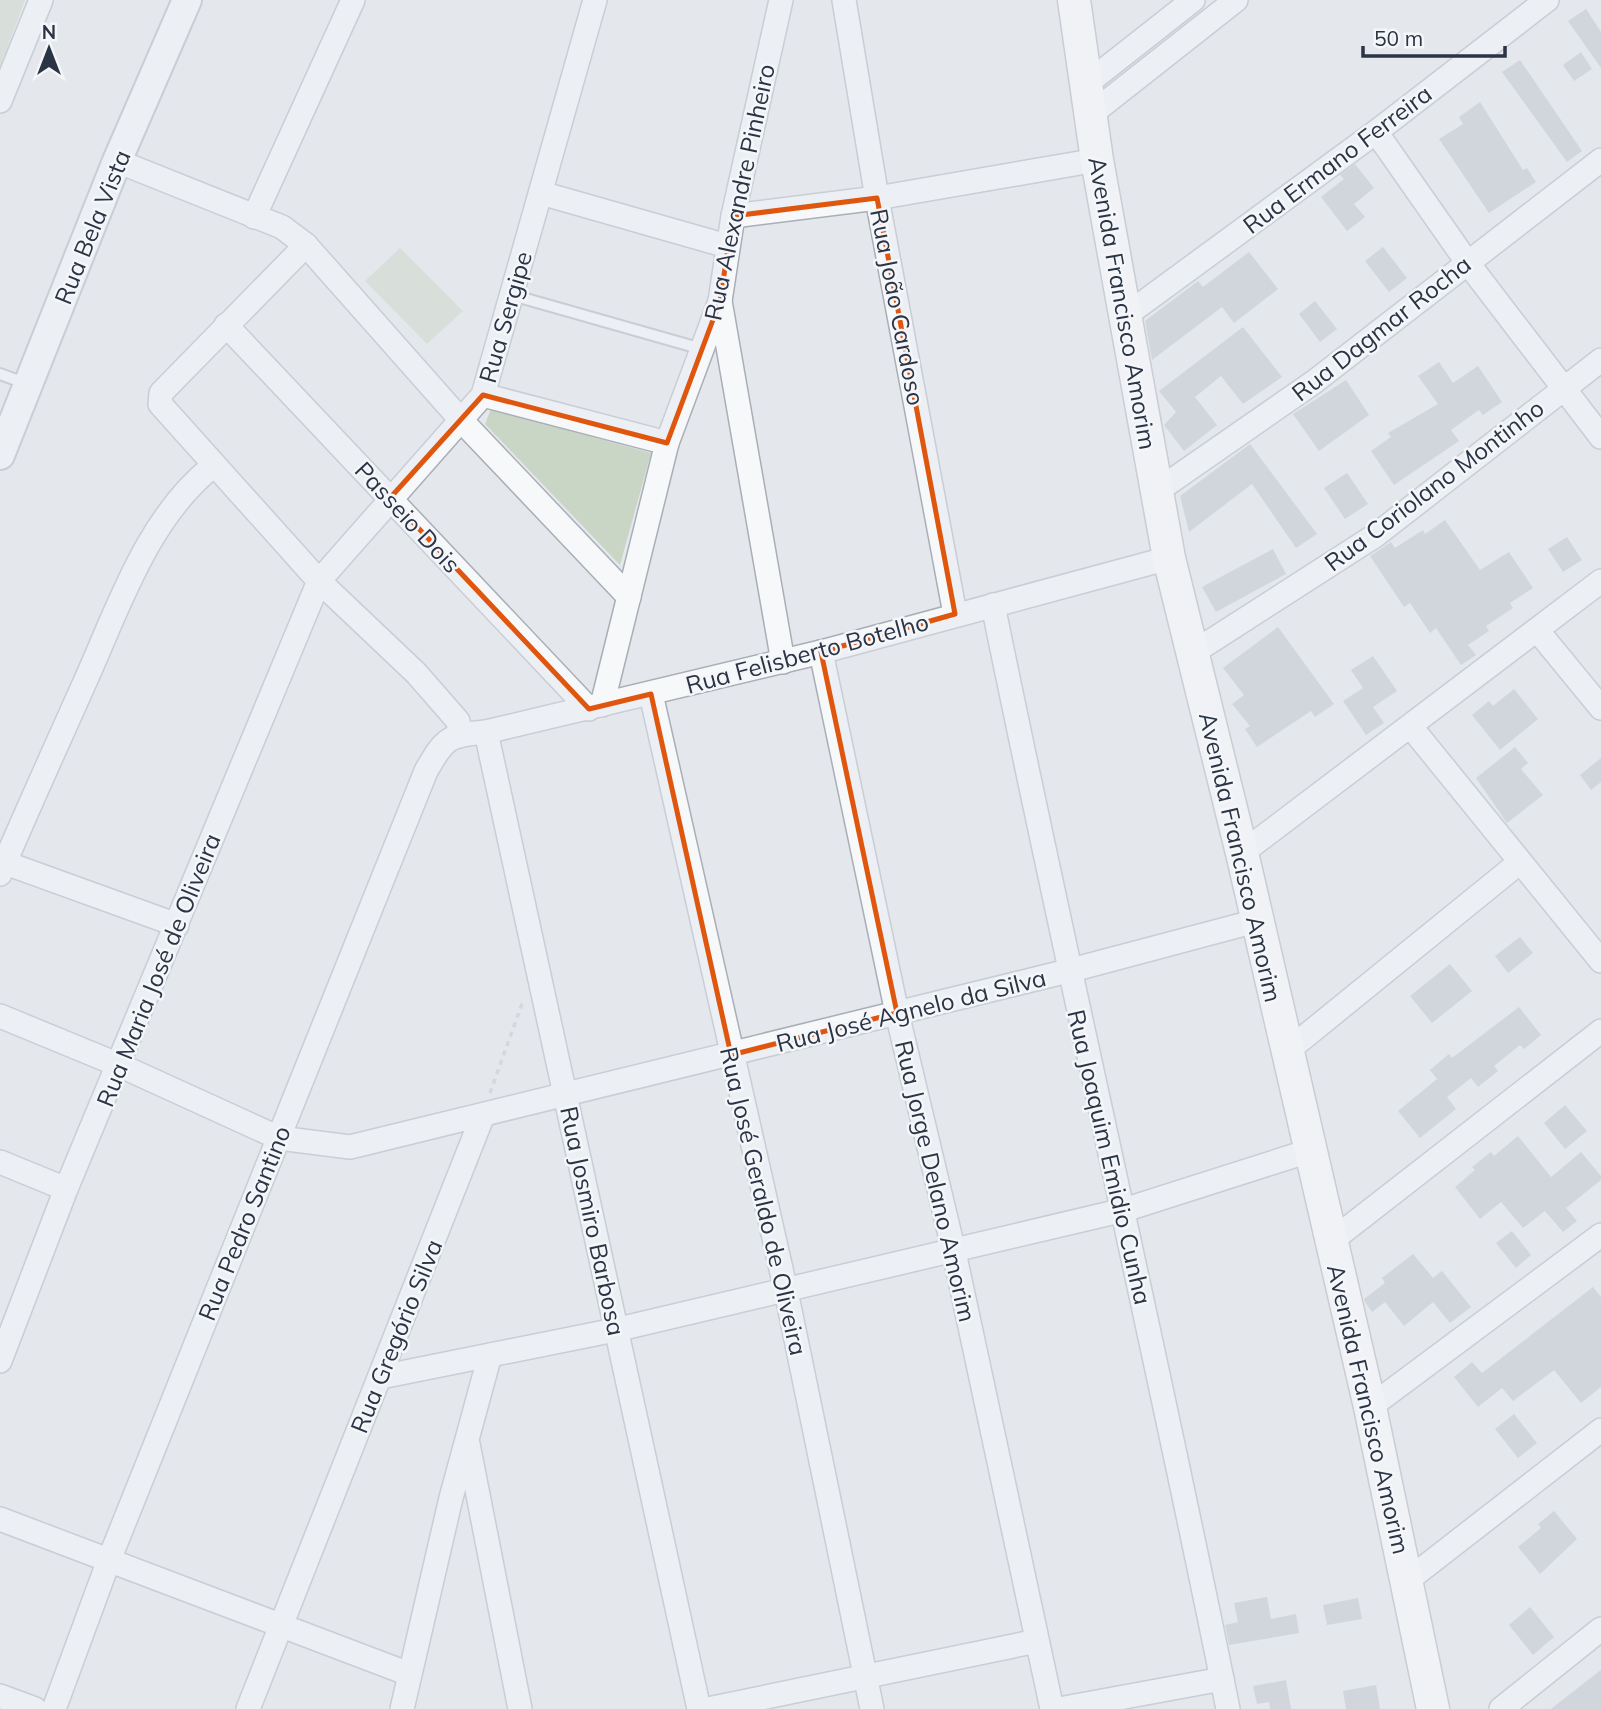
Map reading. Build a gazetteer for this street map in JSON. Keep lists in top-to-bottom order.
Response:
{
  "streets": {
    "main road": ["Avenida Francisco Amorim"],
    "street": [
      "Rua Ermano Ferreira",
      "Rua Alexandre Pinheiro",
      "Rua Bela Vista",
      "Rua João Cardoso",
      "Rua Sergipe",
      "Rua Dagmar Rocha",
      "Rua Coriolano Montinho",
      "Passeio Dois",
      "Rua Felisberto Botelho",
      "Rua Maria José de Oliveira",
      "Rua José Agnelo da Silva",
      "Rua Joaquim Emidio Cunha",
      "Rua Jorge Delano Amorim",
      "Rua José Geraldo de Oliveira",
      "Rua Josmiro Barbosa",
      "Rua Pedro Santino",
      "Rua Gregório Silva"
    ]
  },
  "crossings": [
    ["Rua Ermano Ferreira", "Avenida Francisco Amorim"],
    ["Rua Alexandre Pinheiro", "Passeio Dois"],
    ["Rua Alexandre Pinheiro", "Rua Felisberto Botelho"],
    ["Avenida Francisco Amorim", "Rua Dagmar Rocha"],
    ["Avenida Francisco Amorim", "Rua Coriolano Montinho"],
    ["Avenida Francisco Amorim", "Rua Felisberto Botelho"],
    ["Avenida Francisco Amorim", "Rua José Agnelo da Silva"],
    ["Rua João Cardoso", "Rua Felisberto Botelho"],
    ["Rua Sergipe", "Passeio Dois"],
    ["Rua Sergipe", "Rua Maria José de Oliveira"],
    ["Passeio Dois", "Rua Felisberto Botelho"],
    ["Rua Felisberto Botelho", "Rua Joaquim Emidio Cunha"],
    ["Rua Felisberto Botelho", "Rua Jorge Delano Amorim"],
    ["Rua Felisberto Botelho", "Rua José Geraldo de Oliveira"],
    ["Rua Felisberto Botelho", "Rua Josmiro Barbosa"],
    ["Rua Felisberto Botelho", "Rua Pedro Santino"],
    ["Rua Maria José de Oliveira", "Rua José Agnelo da Silva"],
    ["Rua José Agnelo da Silva", "Rua Joaquim Emidio Cunha"],
    ["Rua José Agnelo da Silva", "Rua Jorge Delano Amorim"],
    ["Rua José Agnelo da Silva", "Rua José Geraldo de Oliveira"],
    ["Rua José Agnelo da Silva", "Rua Josmiro Barbosa"],
    ["Rua José Agnelo da Silva", "Rua Pedro Santino"],
    ["Rua José Agnelo da Silva", "Rua Gregório Silva"]
  ],
  "scale_bar": "50 m",
  "north": "top"
}
